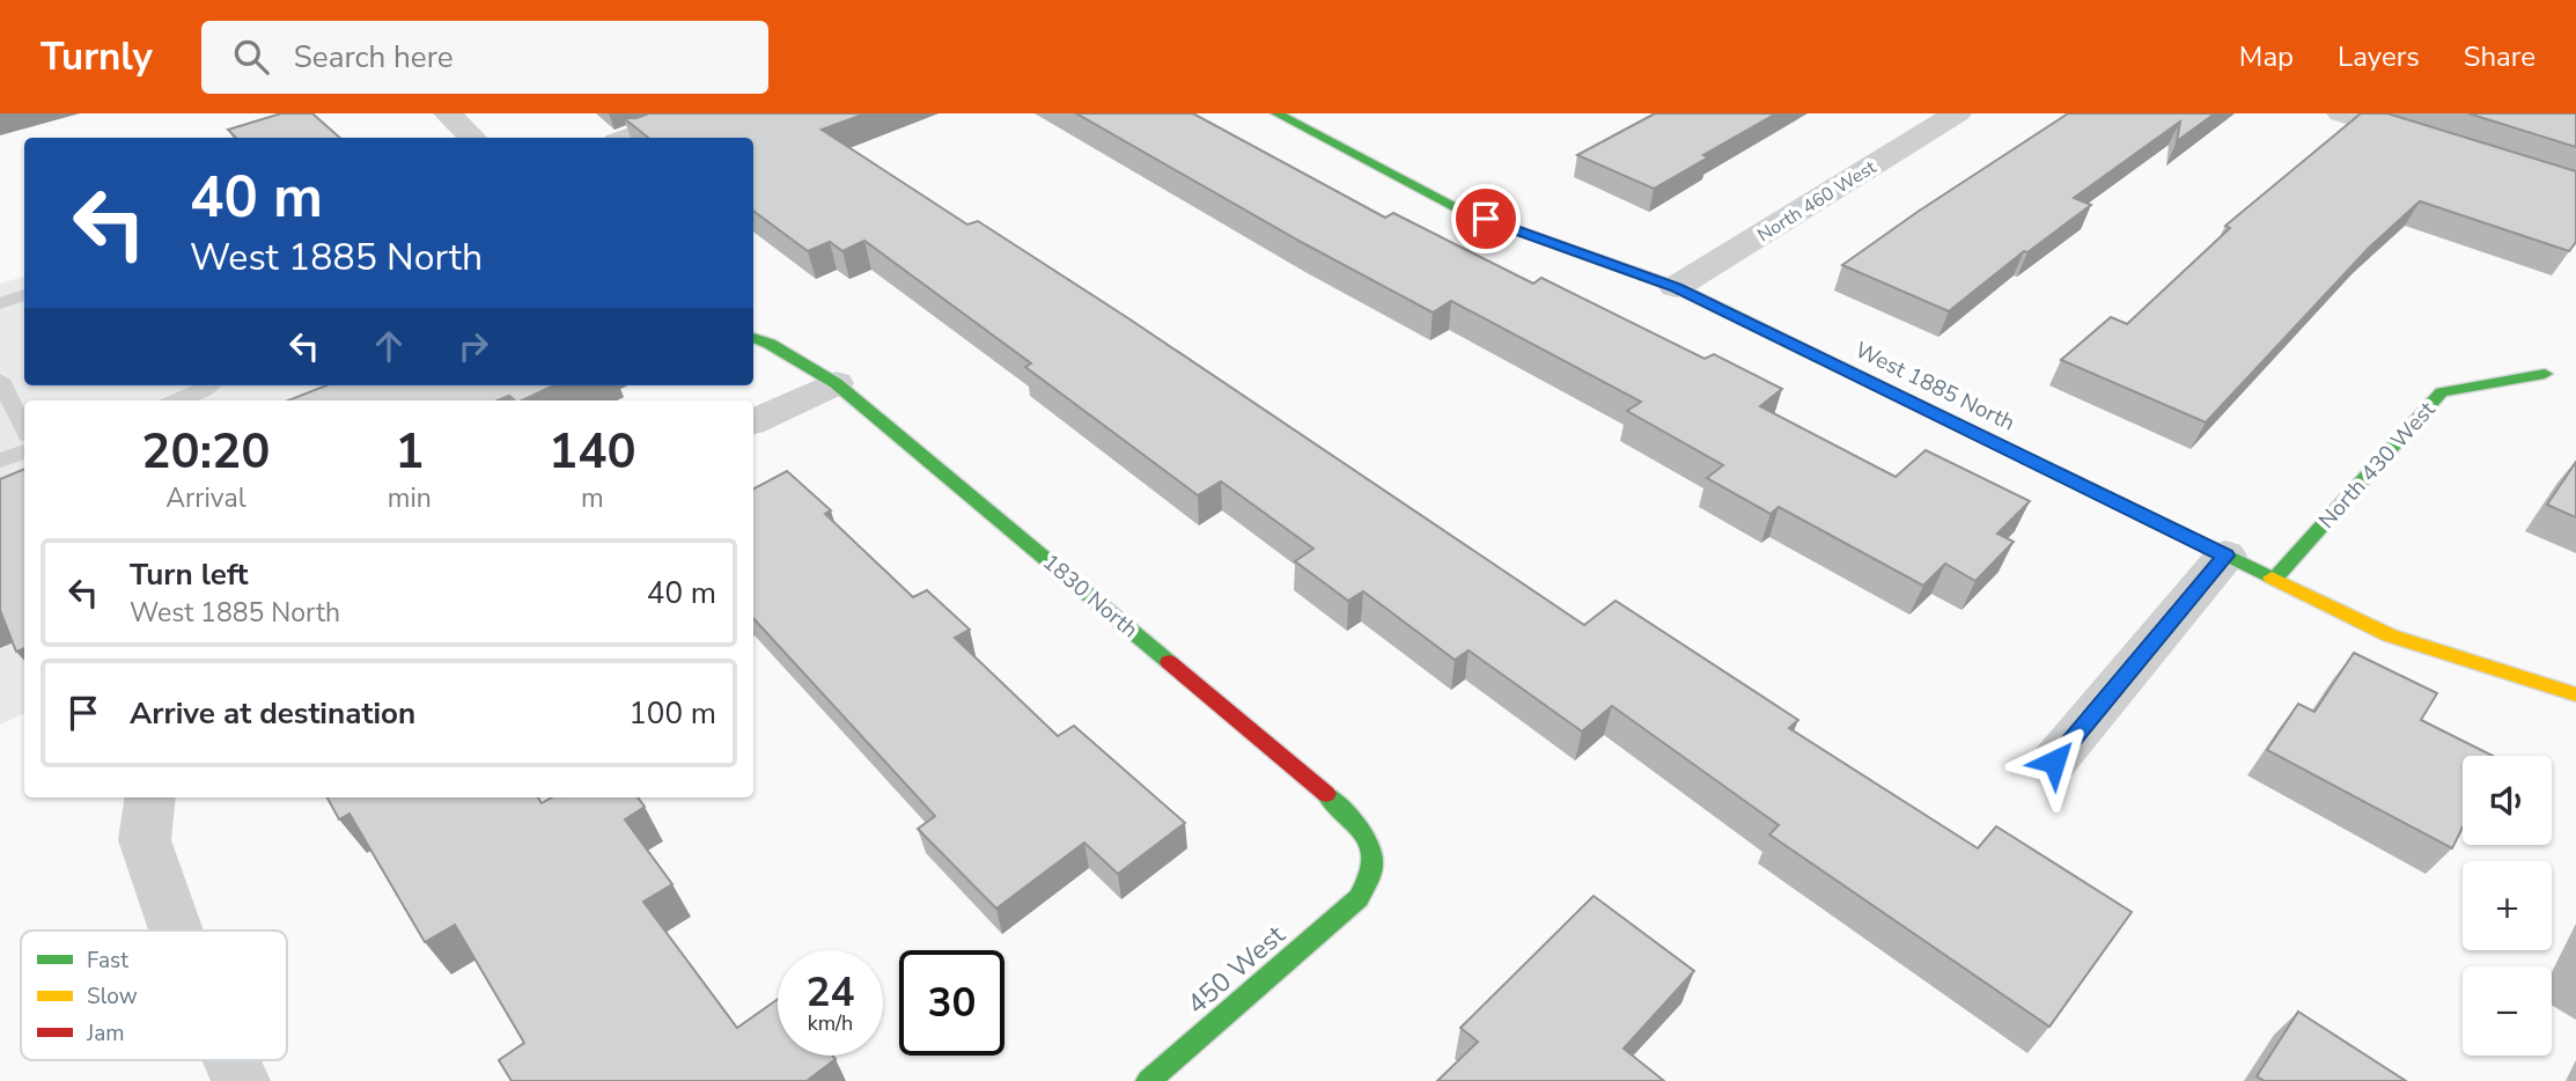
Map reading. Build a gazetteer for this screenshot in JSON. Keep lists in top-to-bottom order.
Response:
{
  "streets": {
    "street": [
      "North 460 West",
      "West 1885 North",
      "North 430 West",
      "1830 North",
      "450 West"
    ]
  },
  "crossings": [
    ["North 460 West", "West 1885 North"],
    ["West 1885 North", "North 430 West"],
    ["1830 North", "450 West"]
  ],
  "legend": ["Fast", "Slow", "Jam"],
  "page": {
    "header": "Turnly",
    "search": "Search here",
    "nav": ["Map", "Layers", "Share"],
    "turn": ["40 m", "West 1885 North"],
    "eta": [
      "20:20",
      "Arrival",
      "1",
      "min",
      "140",
      "m"
    ],
    "list": [
      {
        "name": "Turn left",
        "note": "West 1885 North",
        "value": "40 m"
      },
      {
        "name": "Arrive at destination",
        "value": "100 m"
      }
    ],
    "map_buttons": ["+", "−"],
    "speed": "24 km/h",
    "limit": "30"
  }
}
